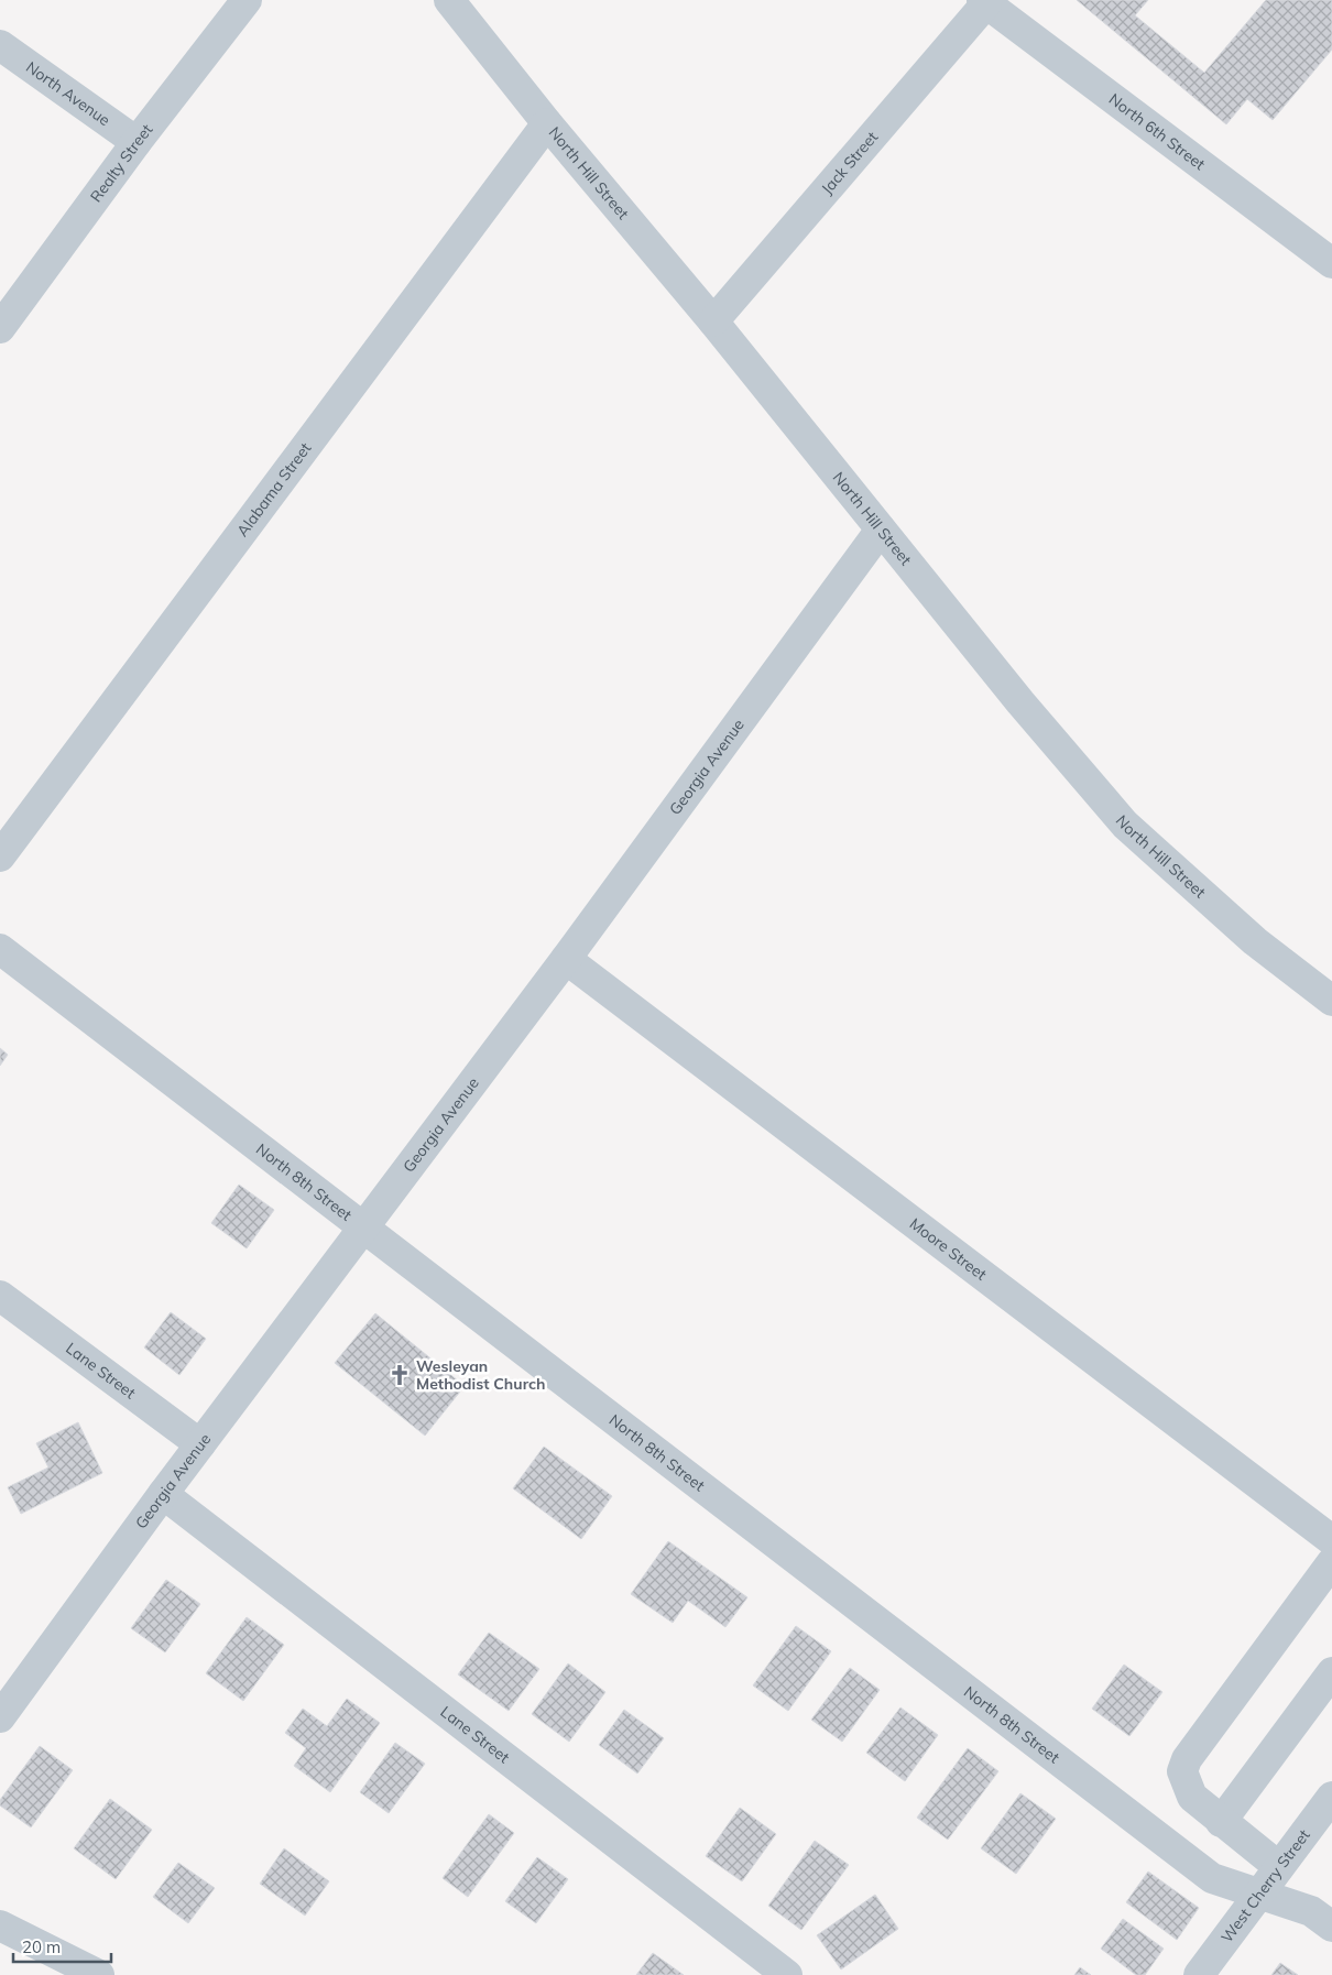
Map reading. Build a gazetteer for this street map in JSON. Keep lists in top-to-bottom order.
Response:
{
  "streets": {
    "street": [
      "North Avenue",
      "North 6th Street",
      "Jack Street",
      "Realty Street",
      "North Hill Street",
      "Alabama Street",
      "Georgia Avenue",
      "North 8th Street",
      "Moore Street",
      "Lane Street",
      "West Cherry Street"
    ]
  },
  "crossings": [
    ["North Avenue", "Realty Street"],
    ["North 6th Street", "Jack Street"],
    ["Jack Street", "North Hill Street"],
    ["North Hill Street", "Alabama Street"],
    ["North Hill Street", "Georgia Avenue"],
    ["Georgia Avenue", "North 8th Street"],
    ["Georgia Avenue", "Moore Street"],
    ["Georgia Avenue", "Lane Street"],
    ["North 8th Street", "West Cherry Street"]
  ],
  "places": {
    "church": ["Wesleyan Methodist Church"]
  },
  "scale_bar": "20 m"
}
